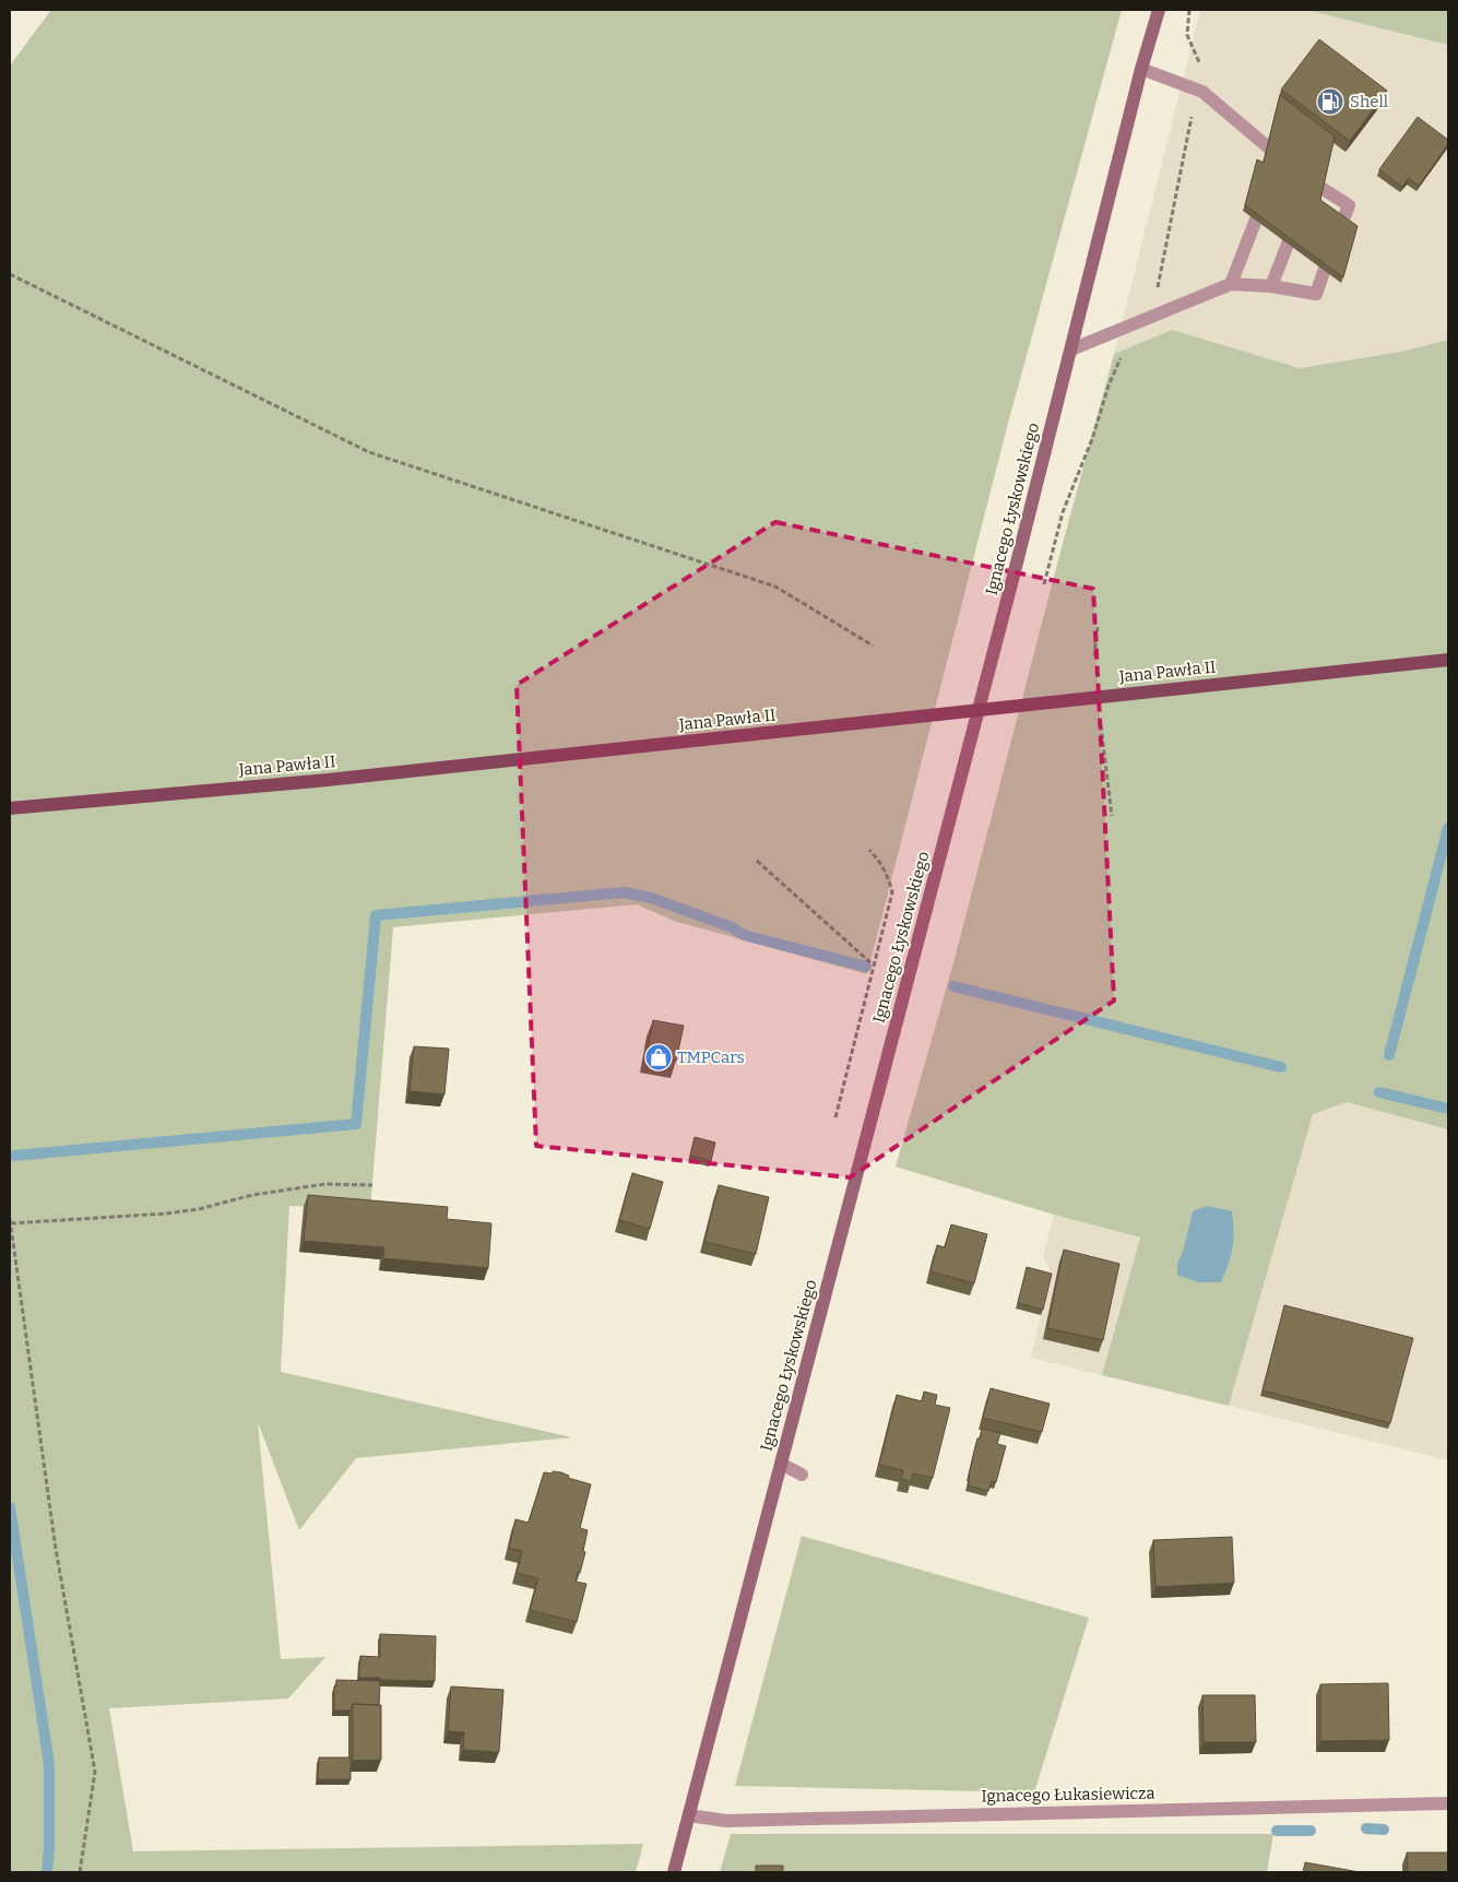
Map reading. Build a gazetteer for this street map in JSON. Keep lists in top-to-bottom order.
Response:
{
  "streets": {
    "main road": ["Jana Pawła II"],
    "street": ["Ignacego Łyskowskiego", "Ignacego Łukasiewicza"]
  },
  "crossings": [
    ["Ignacego Łyskowskiego", "Jana Pawła II"],
    ["Ignacego Łyskowskiego", "Ignacego Łukasiewicza"]
  ],
  "places": {
    "fuel station": ["Shell"],
    "shop": ["TMPCars"]
  }
}
